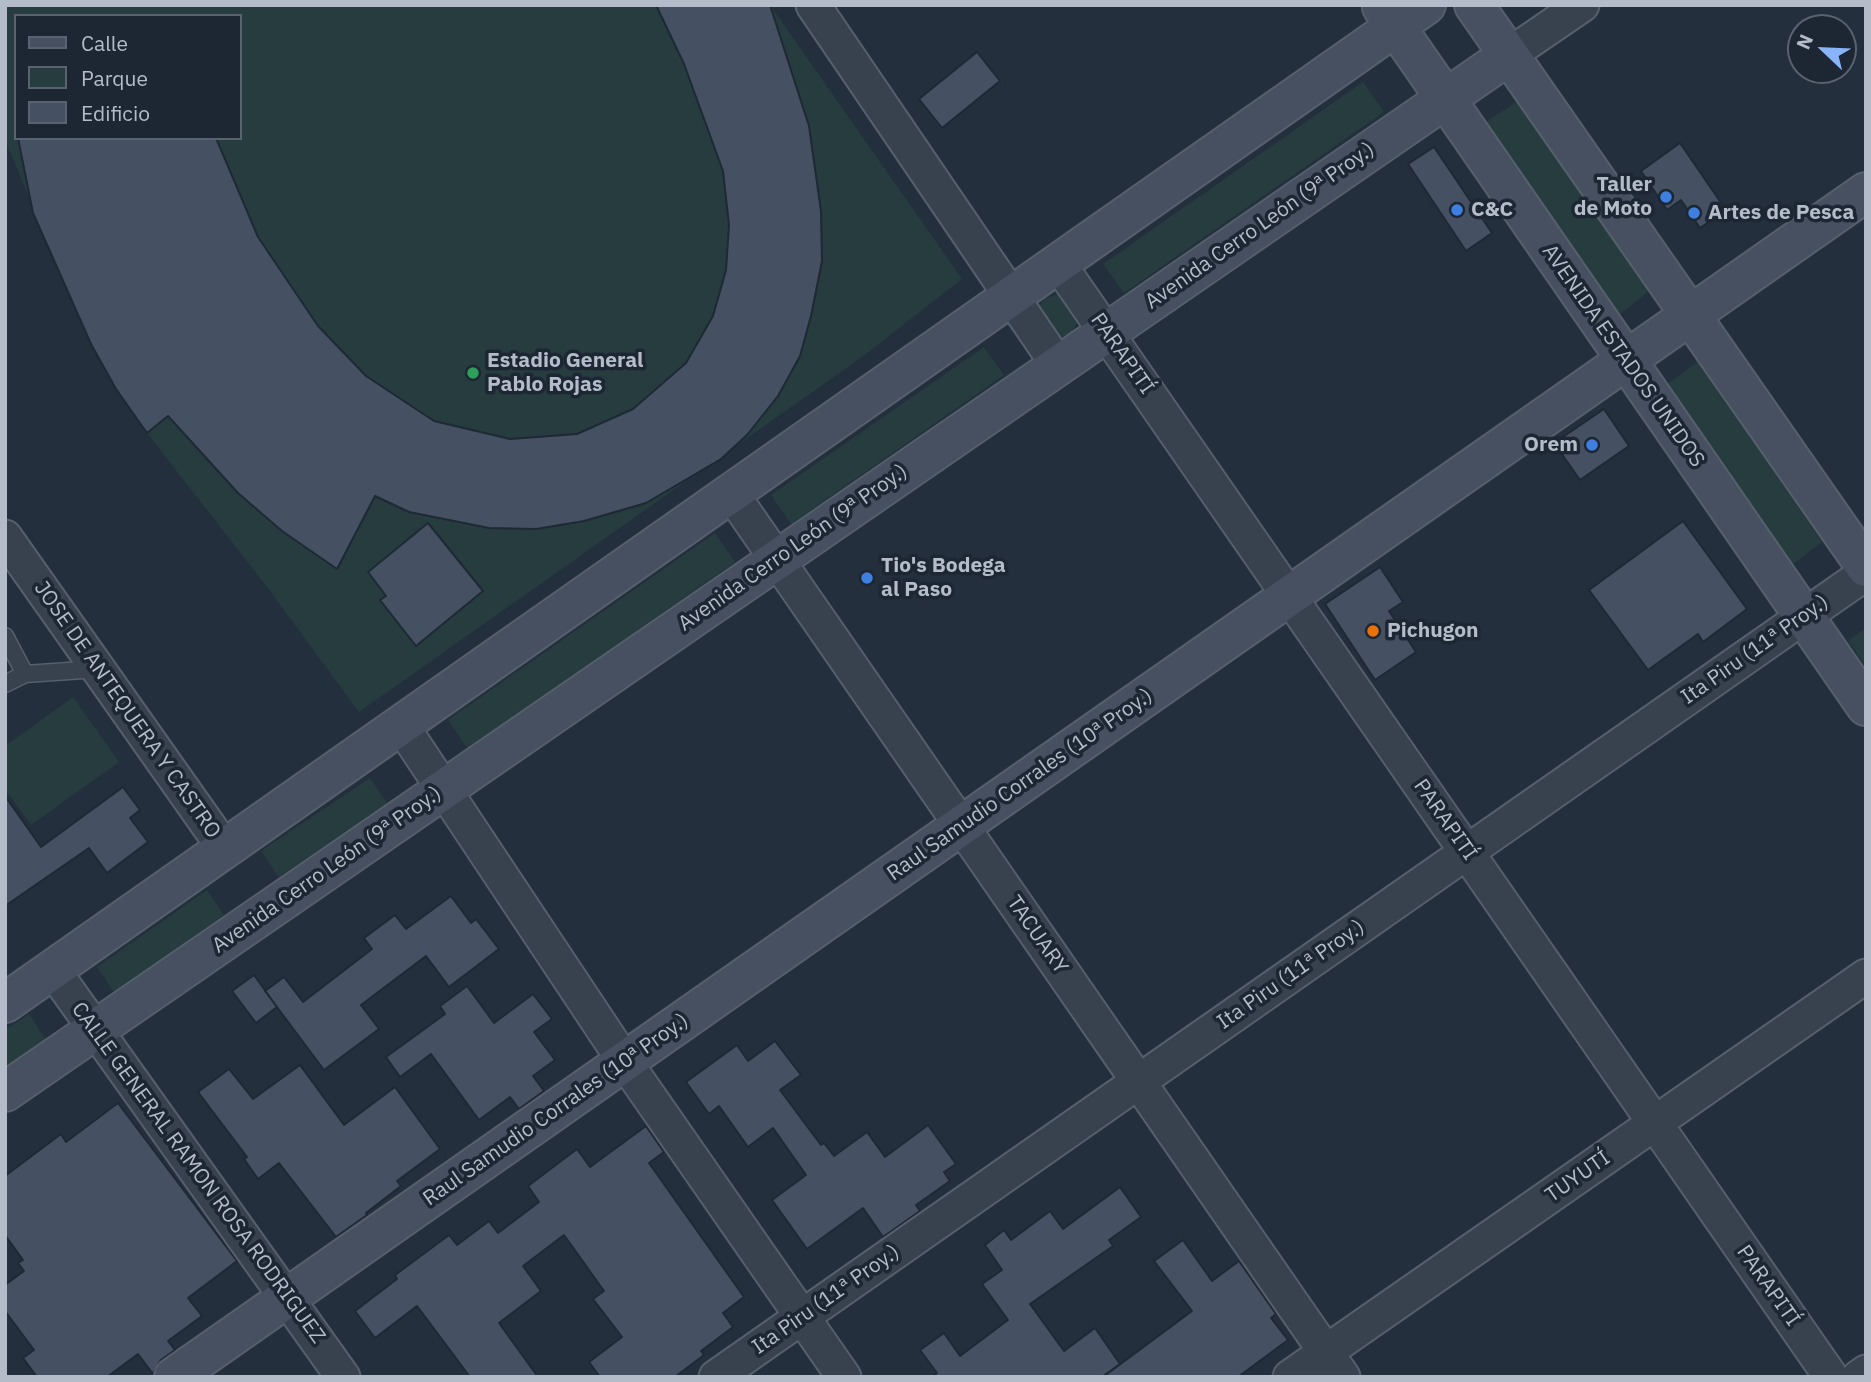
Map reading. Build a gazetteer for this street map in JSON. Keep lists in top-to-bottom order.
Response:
{
  "streets": {
    "street": [
      "Avenida Cerro León (9ª Proy.)",
      "PARAPITÍ",
      "AVENIDA ESTADOS UNIDOS",
      "Ita Piru (11ª Proy.)",
      "JOSE DE ANTEQUERA Y CASTRO",
      "Raul Samudio Corrales (10ª Proy.)",
      "TACUARY",
      "CALLE GENERAL RAMON ROSA RODRIGUEZ",
      "TUYUTÍ"
    ]
  },
  "crossings": [
    ["Avenida Cerro León (9ª Proy.)", "PARAPITÍ"],
    ["Avenida Cerro León (9ª Proy.)", "AVENIDA ESTADOS UNIDOS"],
    ["Avenida Cerro León (9ª Proy.)", "TACUARY"],
    ["Avenida Cerro León (9ª Proy.)", "CALLE GENERAL RAMON ROSA RODRIGUEZ"],
    ["PARAPITÍ", "Ita Piru (11ª Proy.)"],
    ["PARAPITÍ", "Raul Samudio Corrales (10ª Proy.)"],
    ["PARAPITÍ", "TUYUTÍ"],
    ["AVENIDA ESTADOS UNIDOS", "Ita Piru (11ª Proy.)"],
    ["AVENIDA ESTADOS UNIDOS", "Raul Samudio Corrales (10ª Proy.)"],
    ["Ita Piru (11ª Proy.)", "TACUARY"],
    ["Raul Samudio Corrales (10ª Proy.)", "TACUARY"],
    ["Raul Samudio Corrales (10ª Proy.)", "CALLE GENERAL RAMON ROSA RODRIGUEZ"],
    ["TACUARY", "TUYUTÍ"]
  ],
  "places": [
    "Taller de Moto",
    "C&C",
    "Artes de Pesca",
    "Estadio General Pablo Rojas",
    "Orem",
    "Tio's Bodega al Paso",
    "Pichugon"
  ],
  "legend": ["Calle", "Parque", "Edificio"],
  "north": "top left"
}
